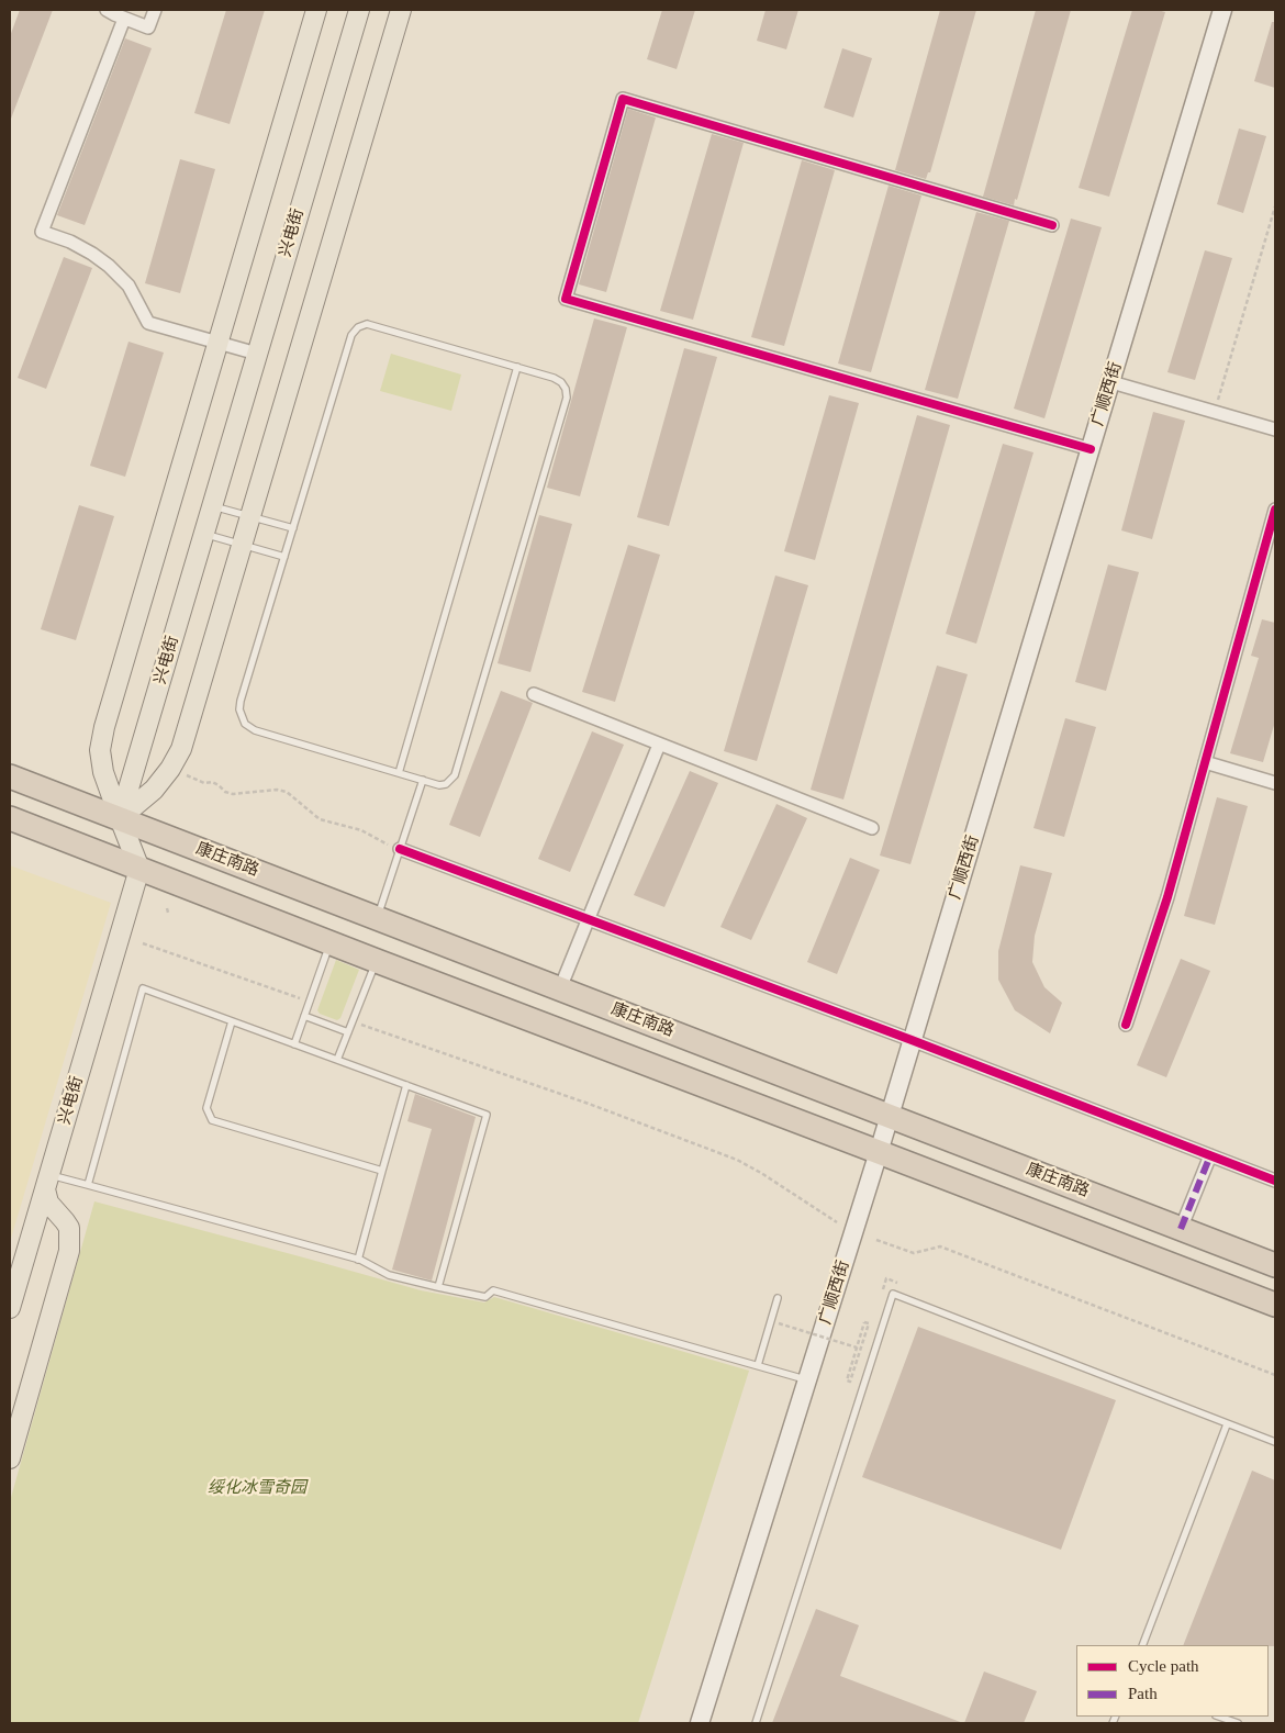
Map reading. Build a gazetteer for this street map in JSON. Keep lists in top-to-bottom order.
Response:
{
  "streets": {
    "highway": ["康庄南路"],
    "main road": ["兴电街", "广顺西街"]
  },
  "crossings": [
    ["兴电街", "康庄南路"],
    ["广顺西街", "康庄南路"]
  ],
  "parks": ["绥化冰雪奇园"],
  "legend": ["Cycle path", "Path"]
}
